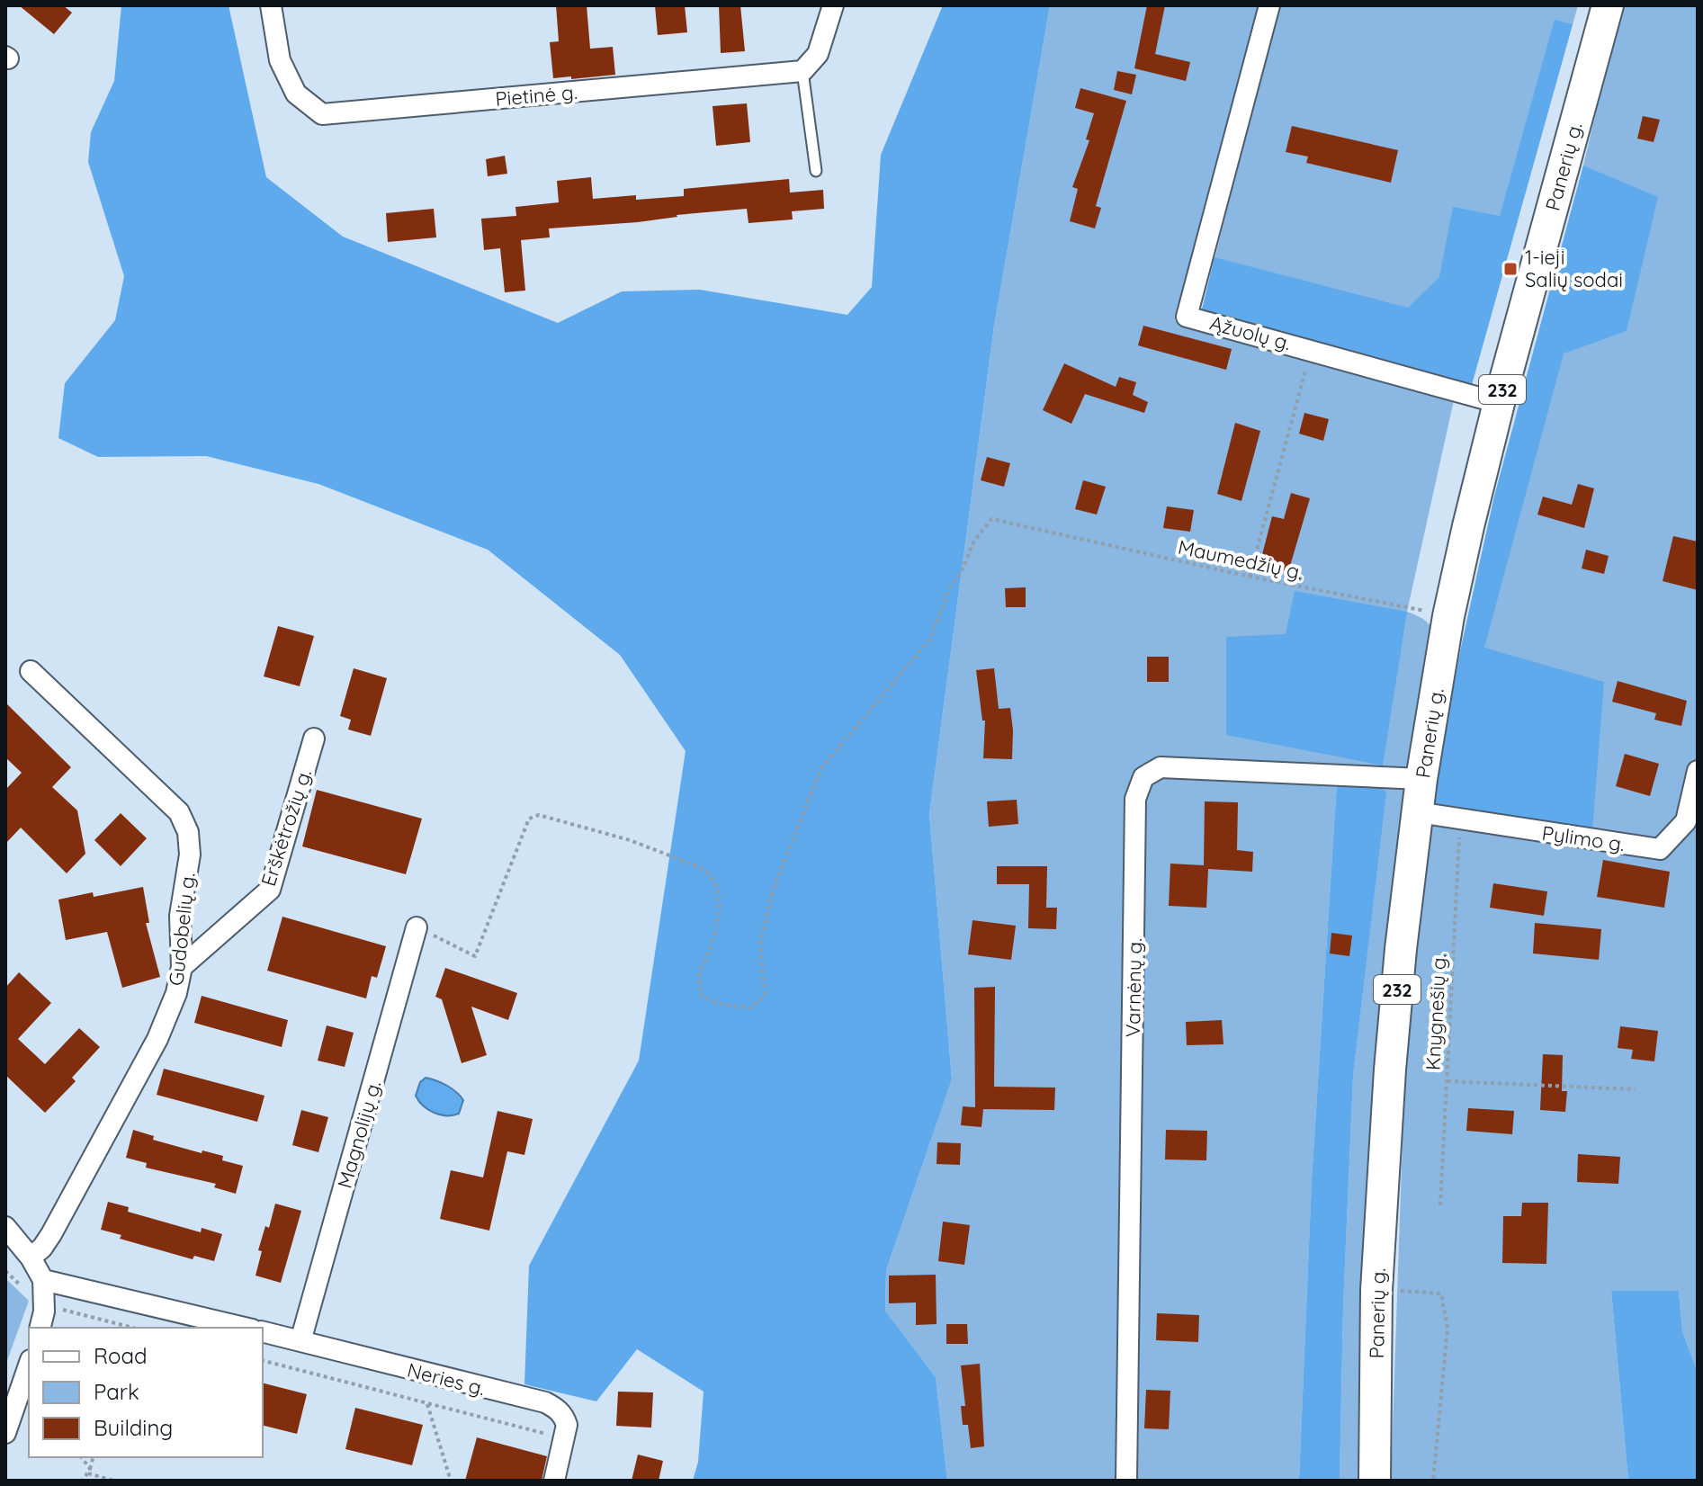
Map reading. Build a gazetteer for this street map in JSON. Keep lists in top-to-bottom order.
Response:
{
  "streets": {
    "main road": ["Panerių g.", "232"],
    "street": [
      "Pietinė g.",
      "Ąžuolų g.",
      "Erškėtrožių g.",
      "Pylimo g.",
      "Gudobelių g.",
      "Varnėnų g.",
      "Magnolijų g.",
      "Neries g."
    ],
    "path": ["Maumedžių g.", "Knygnešių g."]
  },
  "crossings": [
    ["Panerių g.", "Ąžuolų g."],
    ["Panerių g.", "Maumedžių g."],
    ["Panerių g.", "Pylimo g."],
    ["Panerių g.", "Varnėnų g."],
    ["Maumedžių g.", "Magnolijų g."],
    ["Erškėtrožių g.", "Gudobelių g."],
    ["Pylimo g.", "Knygnešių g."],
    ["Magnolijų g.", "Neries g."]
  ],
  "places": {
    "transit": ["1-ieji Salių sodai"]
  },
  "legend": ["Road", "Park", "Building"]
}
